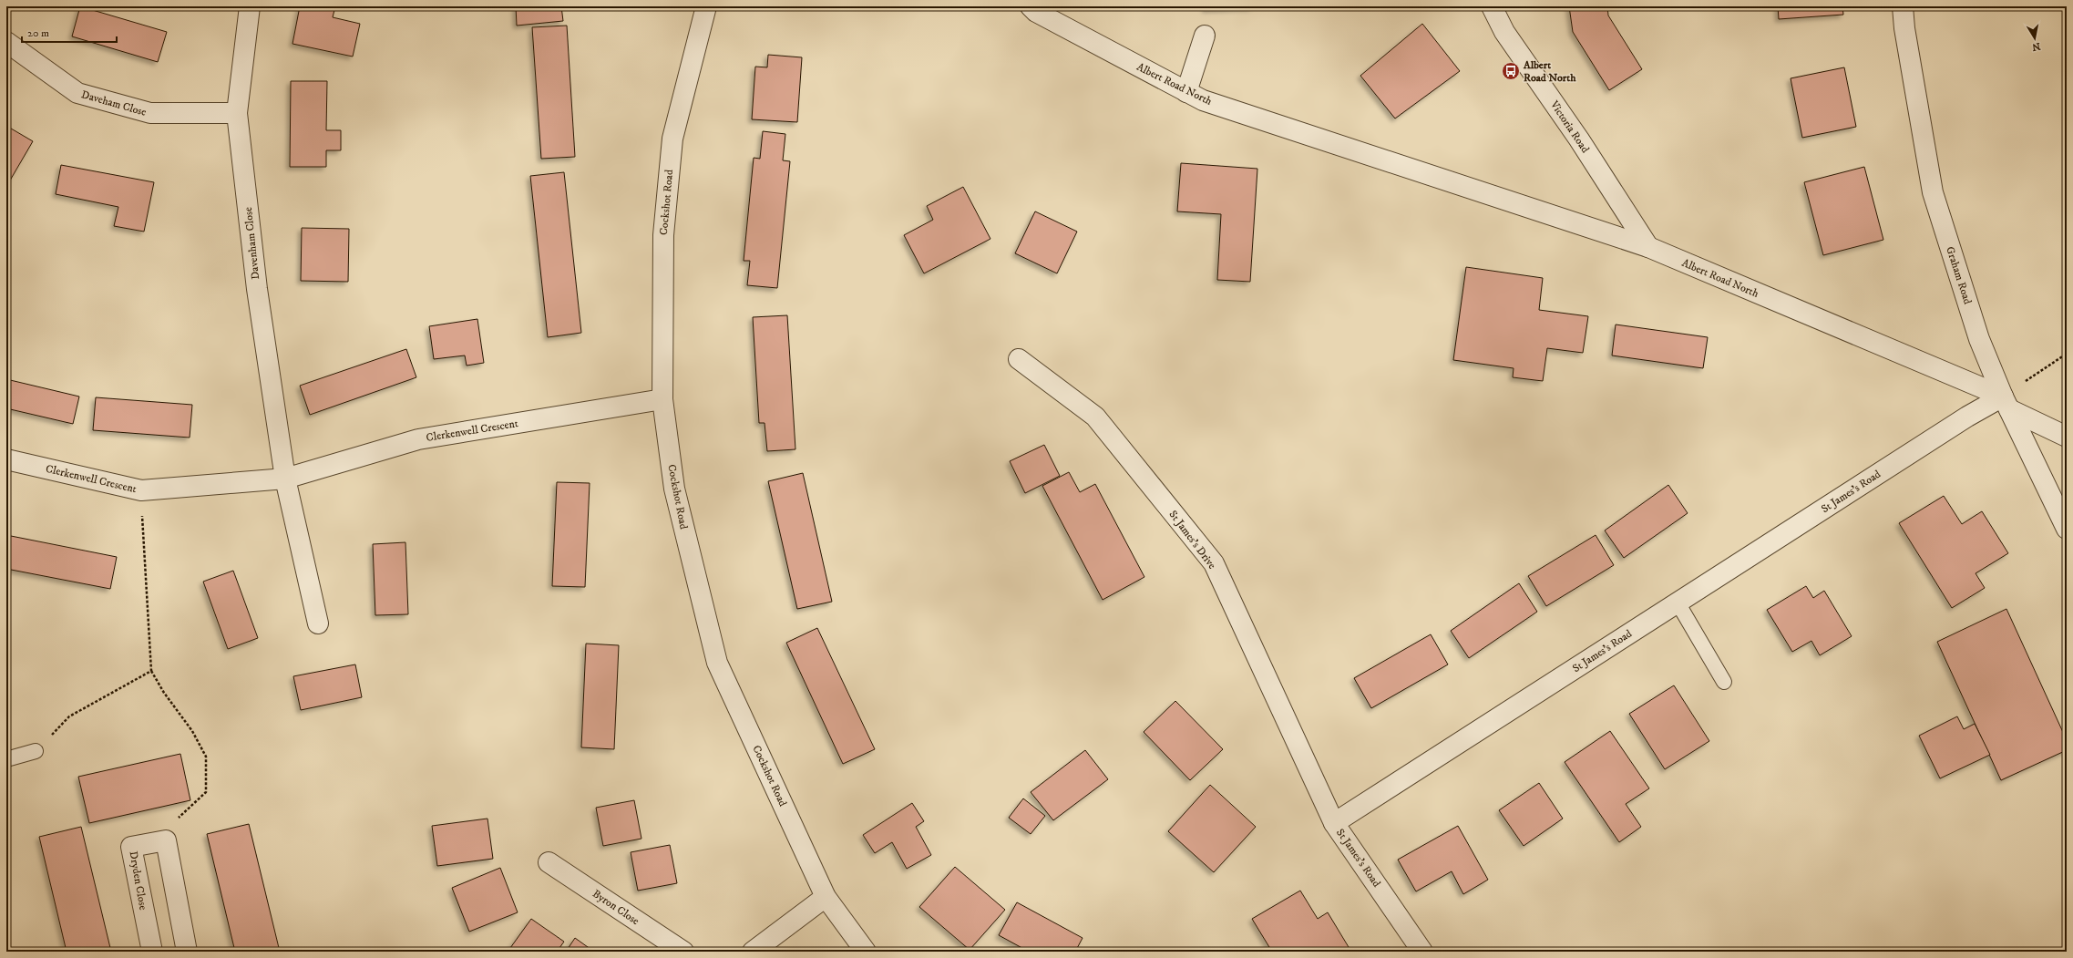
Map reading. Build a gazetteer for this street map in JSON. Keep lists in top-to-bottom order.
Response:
{
  "streets": {
    "street": [
      "Albert Road North",
      "Daveham Close",
      "Victoria Road",
      "Cockshot Road",
      "Davenham Close",
      "Graham Road",
      "Clerkenwell Crescent",
      "St James's Road",
      "St James's Drive",
      "Dryden Close",
      "Byron Close"
    ]
  },
  "crossings": [
    ["Albert Road North", "Victoria Road"],
    ["Albert Road North", "Graham Road"],
    ["Albert Road North", "St James's Road"],
    ["Daveham Close", "Davenham Close"],
    ["Cockshot Road", "Clerkenwell Crescent"],
    ["Davenham Close", "Clerkenwell Crescent"],
    ["Graham Road", "St James's Road"],
    ["St James's Road", "St James's Drive"]
  ],
  "places": {
    "bus stop": ["Albert Road North"]
  },
  "scale_bar": "20 m",
  "north": "bottom"
}
